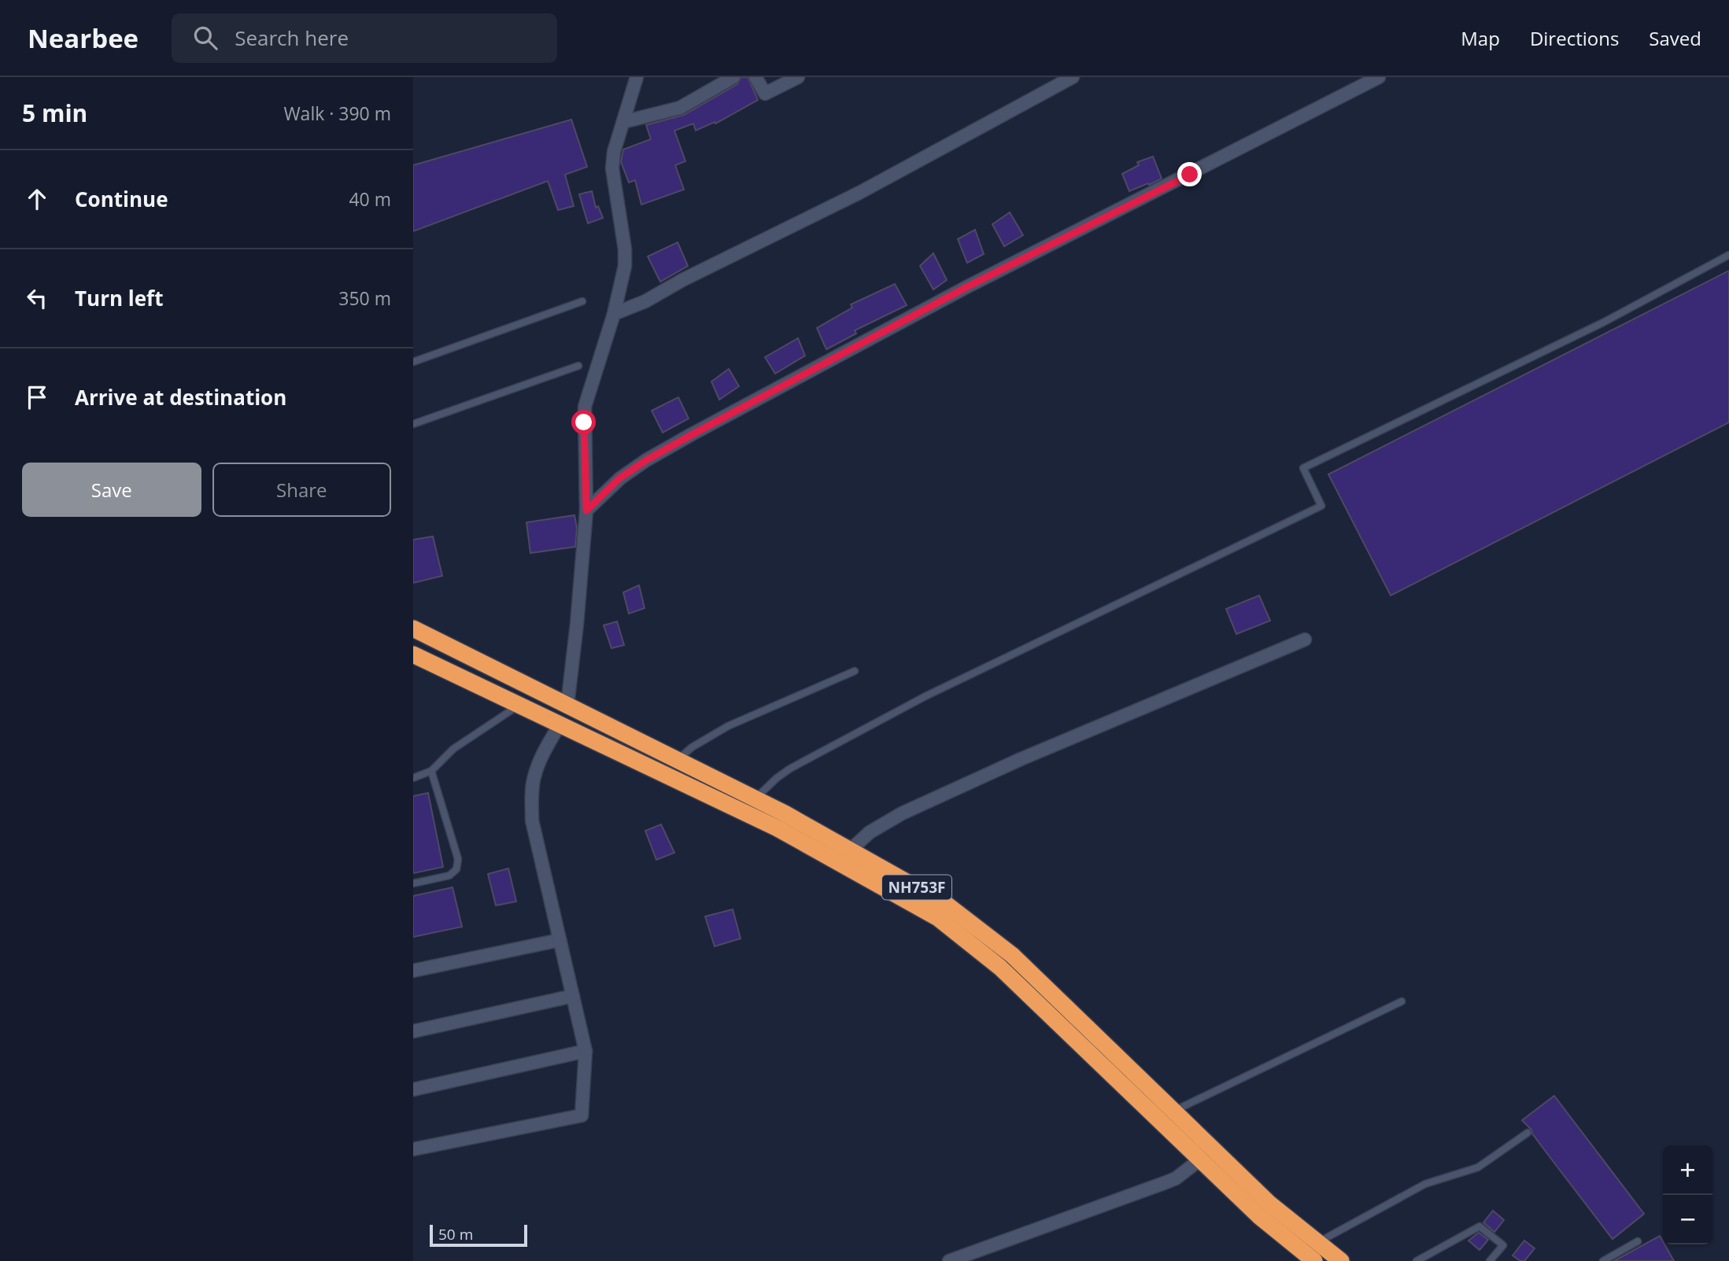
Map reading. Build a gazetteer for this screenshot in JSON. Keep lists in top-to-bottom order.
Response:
{
  "streets": {
    "highway": ["NH753F"]
  },
  "scale_bar": "50 m",
  "page": {
    "header": "Nearbee",
    "search": "Search here",
    "nav": ["Map", "Directions", "Saved"],
    "heading": ["5 min", "Walk · 390 m"],
    "list": [
      ["Continue", "40 m"],
      ["Turn left", "350 m"],
      "Arrive at destination"
    ],
    "buttons": ["Save", "Share"],
    "map_buttons": ["+", "−"],
    "scale": "50 m"
  }
}
